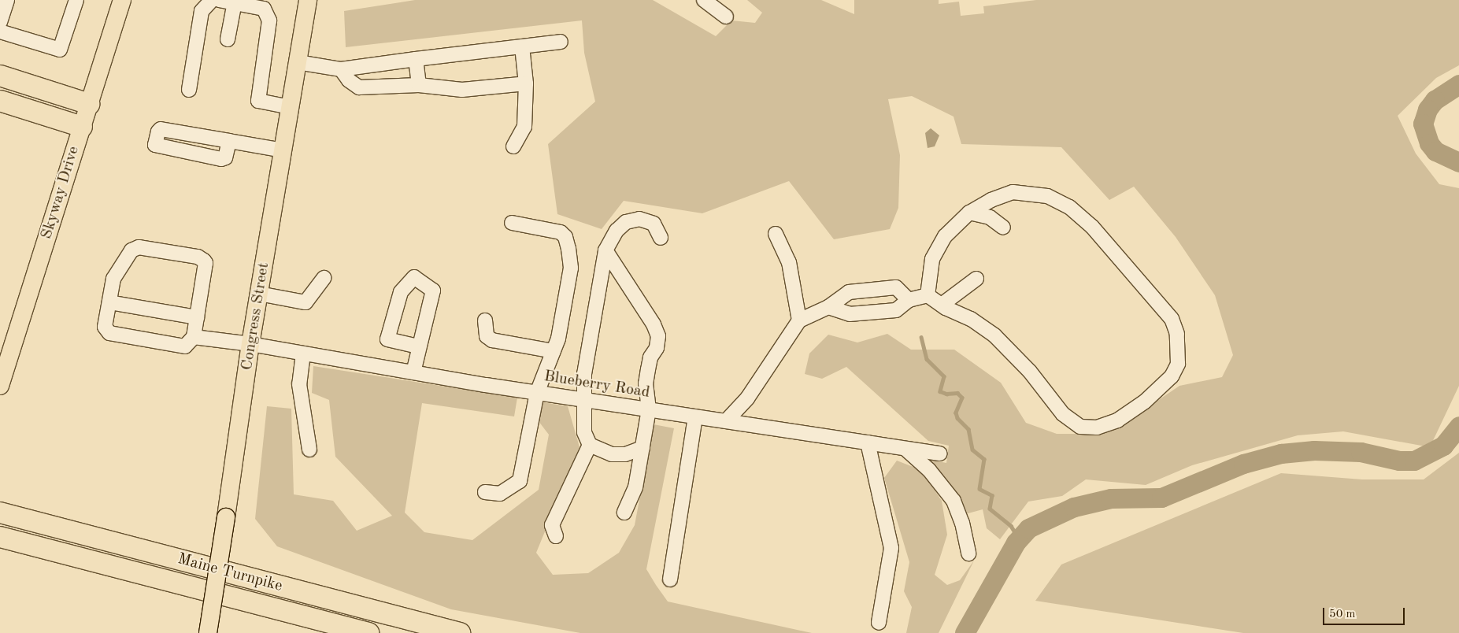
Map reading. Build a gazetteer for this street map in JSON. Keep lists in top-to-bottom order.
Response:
{
  "streets": {
    "highway": ["Maine Turnpike"],
    "main road": ["Skyway Drive", "Congress Street"],
    "street": ["Blueberry Road"]
  },
  "crossings": [
    ["Congress Street", "Blueberry Road"]
  ],
  "scale_bar": "50 m"
}
